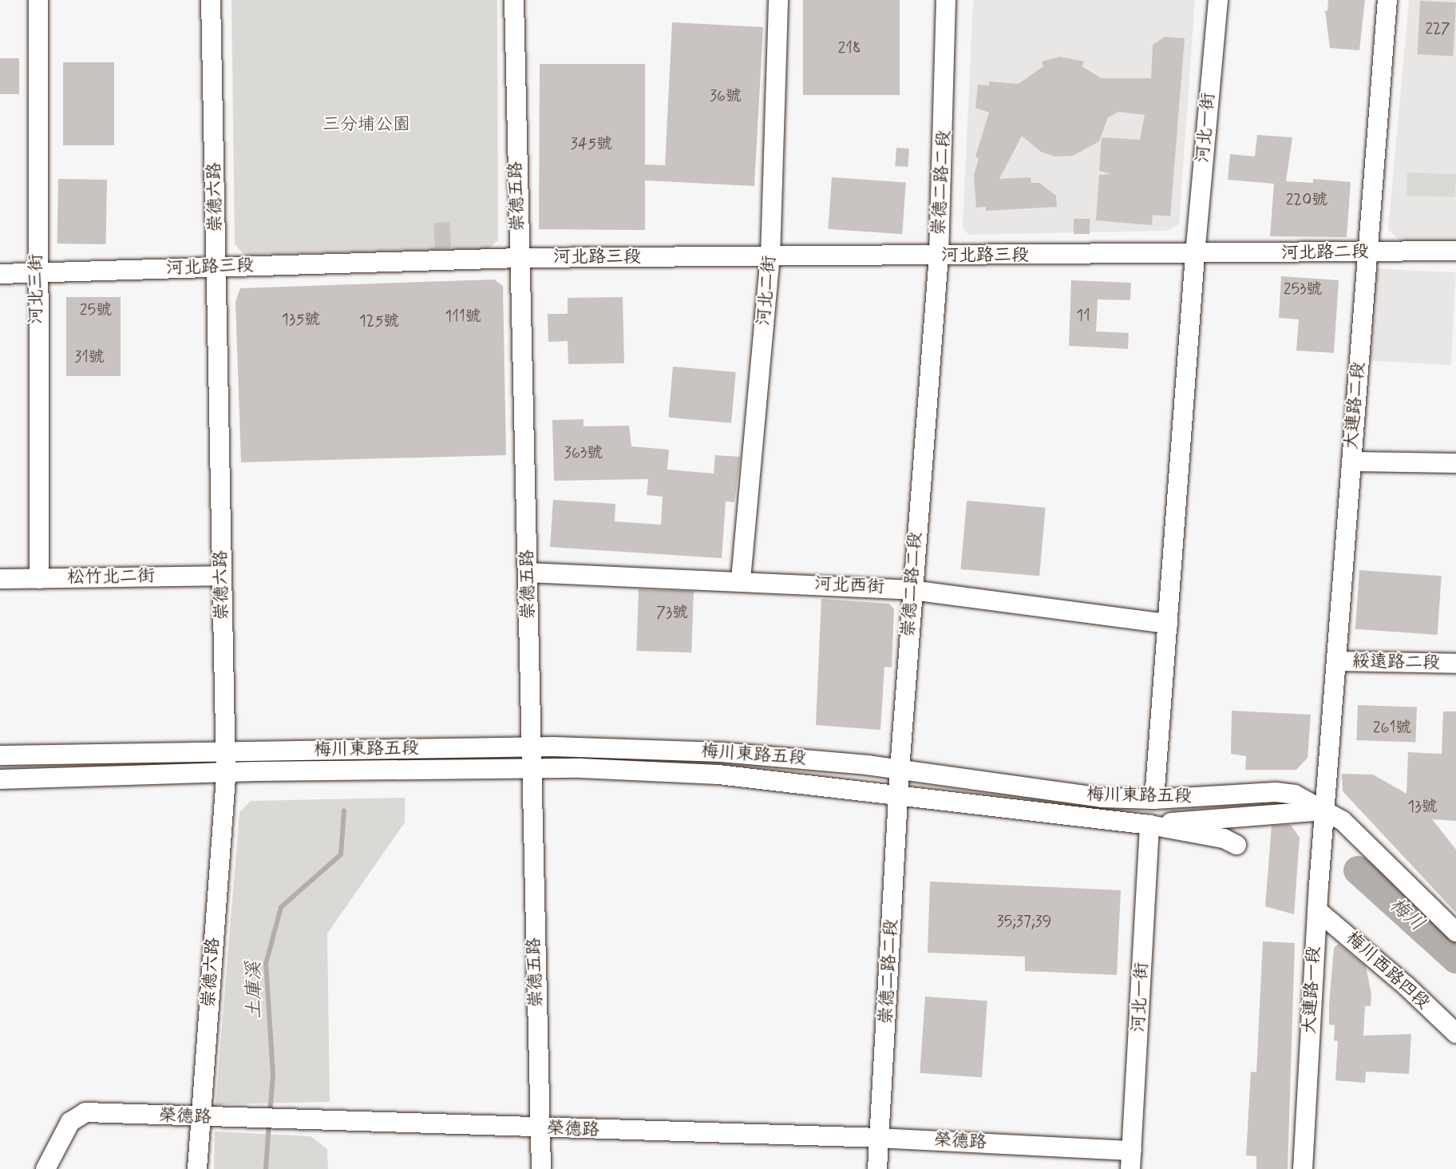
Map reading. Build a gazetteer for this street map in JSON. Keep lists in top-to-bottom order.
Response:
{
  "streets": {
    "street": [
      "河北一街",
      "崇德二路二段",
      "崇德五路",
      "崇德六路",
      "河北路二段",
      "河北路三段",
      "河北三街",
      "河北二街",
      "大連路二段",
      "松竹北二街",
      "河北西街",
      "綏遠路二段",
      "梅川東路五段",
      "梅川西路四段",
      "大連路一段",
      "榮德路"
    ]
  },
  "crossings": [
    ["河北一街", "河北路二段"],
    ["河北一街", "河北路三段"],
    ["河北一街", "河北西街"],
    ["河北一街", "梅川東路五段"],
    ["河北一街", "榮德路"],
    ["崇德二路二段", "河北路三段"],
    ["崇德二路二段", "河北西街"],
    ["崇德二路二段", "梅川東路五段"],
    ["崇德二路二段", "榮德路"],
    ["崇德五路", "河北路三段"],
    ["崇德五路", "河北西街"],
    ["崇德五路", "梅川東路五段"],
    ["崇德五路", "榮德路"],
    ["崇德六路", "河北路三段"],
    ["崇德六路", "松竹北二街"],
    ["崇德六路", "梅川東路五段"],
    ["崇德六路", "榮德路"],
    ["河北路二段", "河北路三段"],
    ["河北路二段", "大連路二段"],
    ["河北路三段", "河北三街"],
    ["河北路三段", "河北二街"],
    ["河北三街", "松竹北二街"],
    ["河北二街", "河北西街"],
    ["大連路二段", "綏遠路二段"],
    ["大連路二段", "梅川東路五段"],
    ["大連路二段", "大連路一段"],
    ["梅川東路五段", "大連路一段"],
    ["梅川西路四段", "大連路一段"]
  ],
  "water": ["梅川", "土庫溪"],
  "parks": ["三分埔公園"],
  "house_numbers": [
    "227",
    "218",
    "36號",
    "345號",
    "220號",
    "253號",
    "25號",
    "11",
    "111號",
    "135號",
    "125號",
    "31號",
    "363號",
    "73號",
    "261號",
    "13號",
    "35;37;39"
  ]
}
